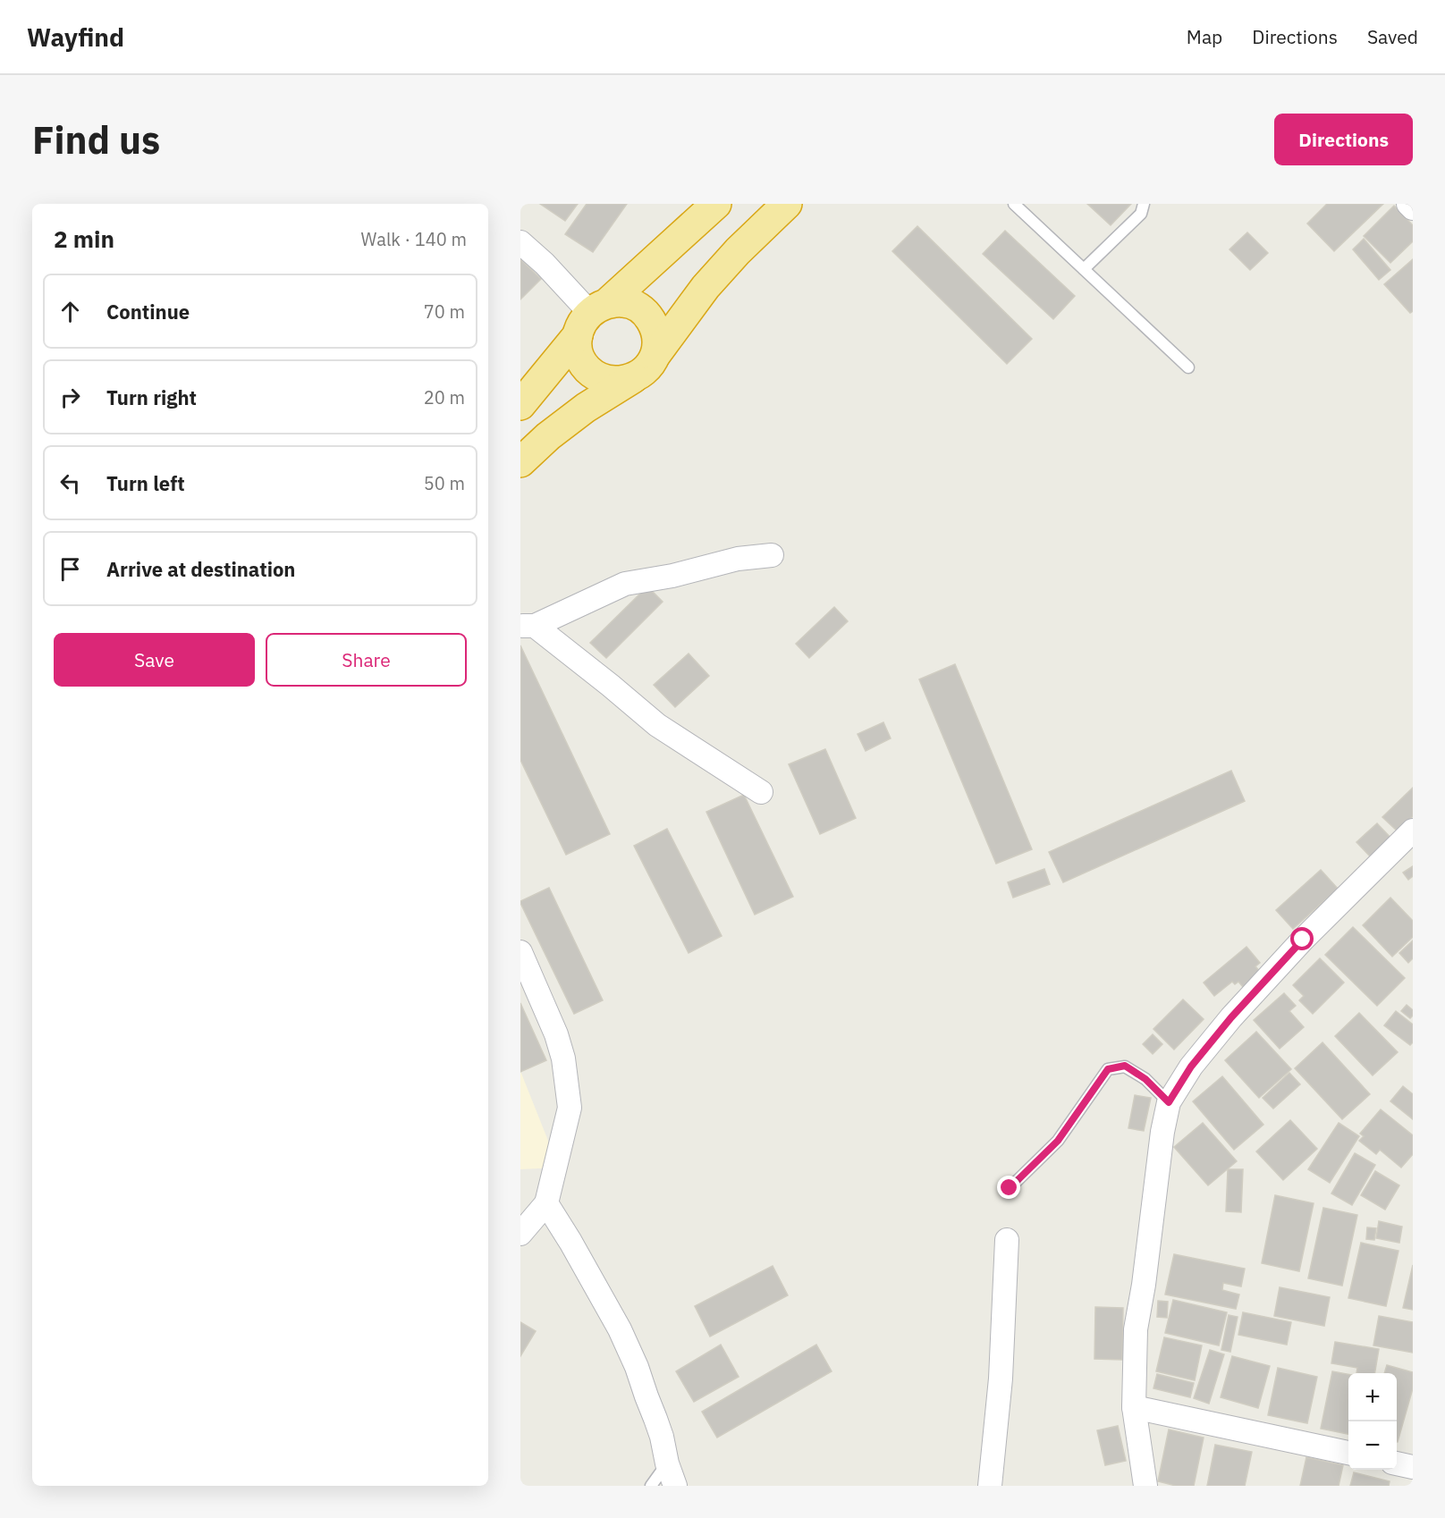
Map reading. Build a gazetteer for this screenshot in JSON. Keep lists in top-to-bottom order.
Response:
{
  "page": {
    "header": "Wayfind",
    "nav": ["Map", "Directions", "Saved"],
    "buttons": [
      "Directions",
      ["Save", "Share"]
    ],
    "title": "Find us",
    "heading": ["2 min", "Walk · 140 m"],
    "list": [
      ["Continue", "70 m"],
      ["Turn right", "20 m"],
      ["Turn left", "50 m"],
      "Arrive at destination"
    ],
    "map_buttons": ["+", "−"]
  }
}
